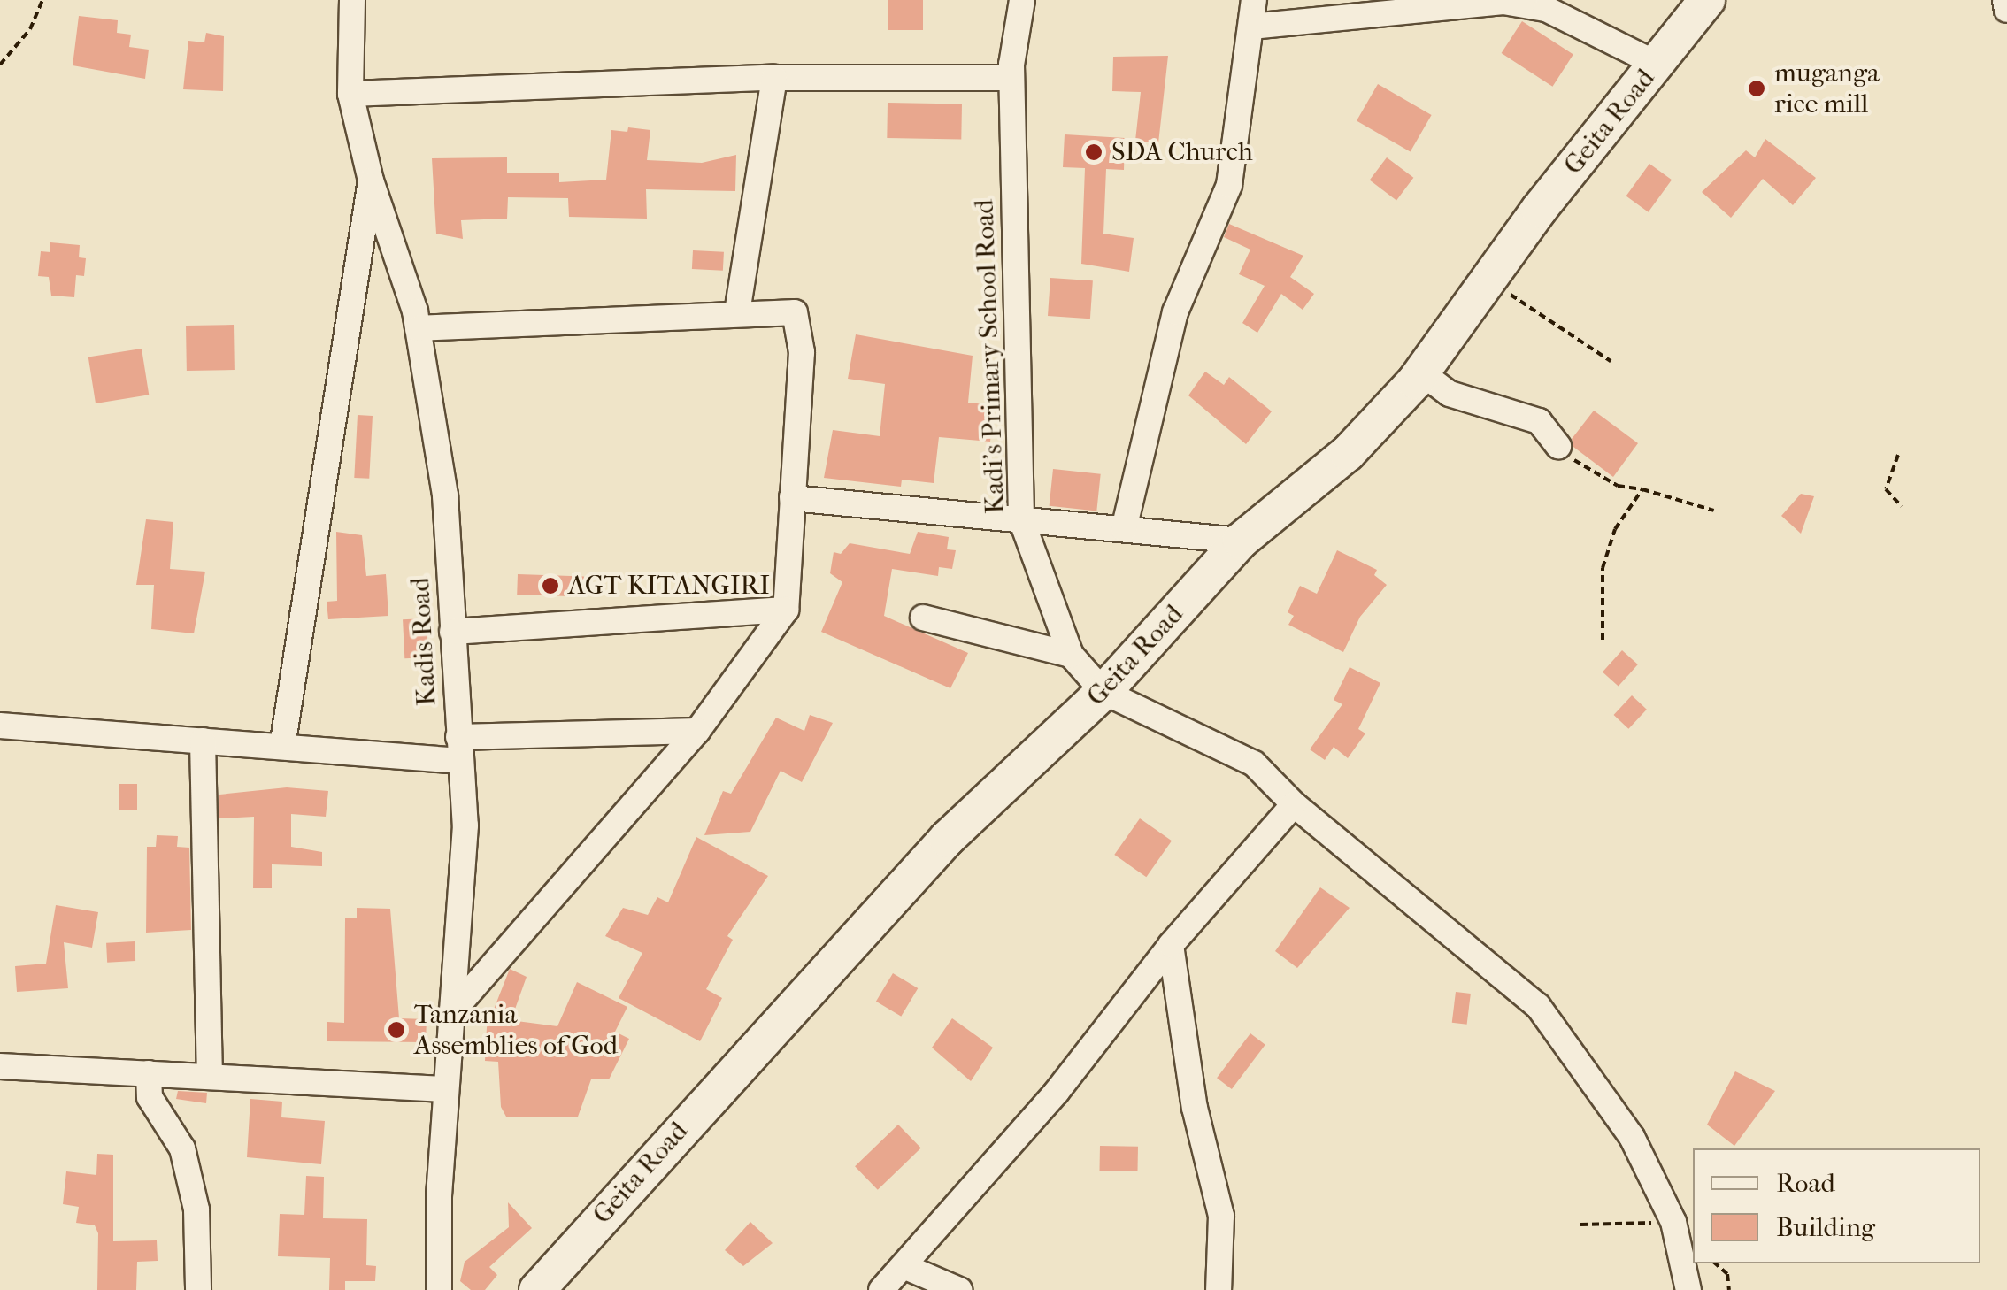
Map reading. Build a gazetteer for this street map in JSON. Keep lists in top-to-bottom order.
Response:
{
  "streets": {
    "main road": ["Geita Road"],
    "street": ["Kadi's Primary School Road", "Kadis Road"]
  },
  "crossings": [
    ["Geita Road", "Kadi's Primary School Road"]
  ],
  "places": [
    "muganga rice mill",
    "SDA Church",
    "AGT KITANGIRI",
    "Tanzania Assemblies of God"
  ],
  "legend": ["Road", "Building"]
}
